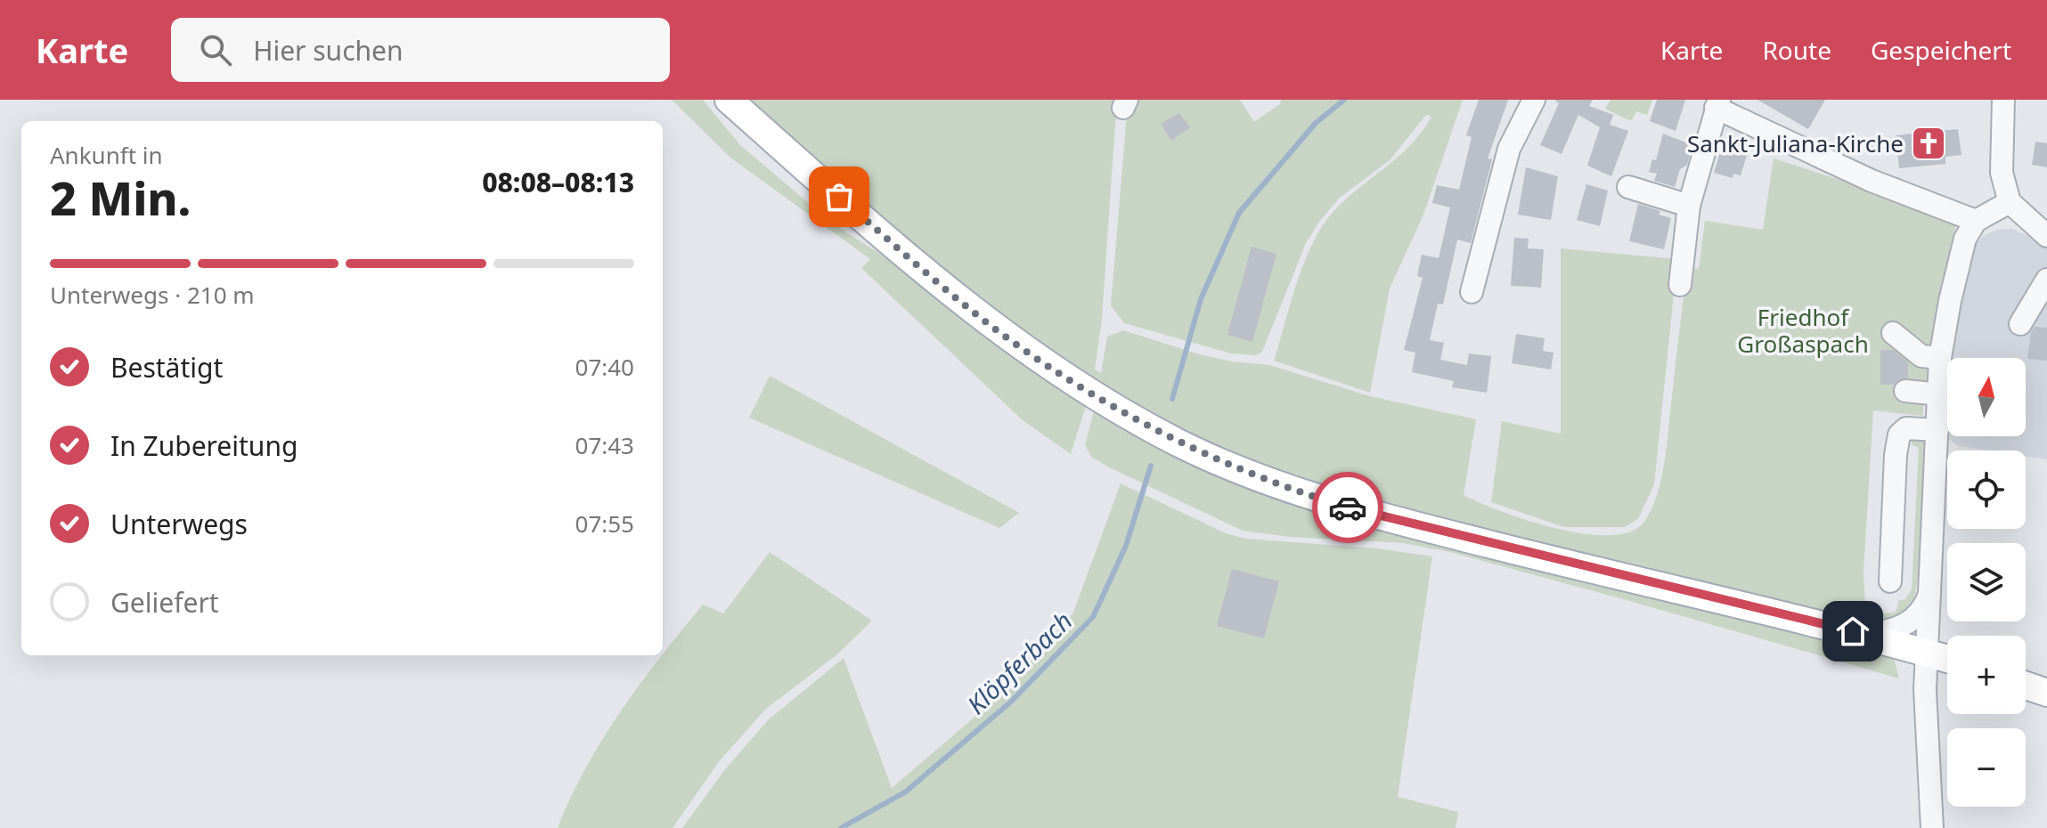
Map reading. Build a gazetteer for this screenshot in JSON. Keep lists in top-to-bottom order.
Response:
{
  "water": ["Klöpferbach"],
  "parks": ["Friedhof Großaspach"],
  "places": {
    "church": ["Sankt-Juliana-Kirche"]
  },
  "north": "top",
  "page": {
    "header": "Karte",
    "search": "Hier suchen",
    "nav": ["Karte", "Route", "Gespeichert"],
    "heading": ["2 Min.", "Ankunft in", "08:08–08:13"],
    "bar": "Unterwegs · 210 m",
    "list": [
      ["Bestätigt", "07:40"],
      ["In Zubereitung", "07:43"],
      ["Unterwegs", "07:55"],
      "Geliefert"
    ],
    "map_buttons": ["+", "−"]
  }
}
